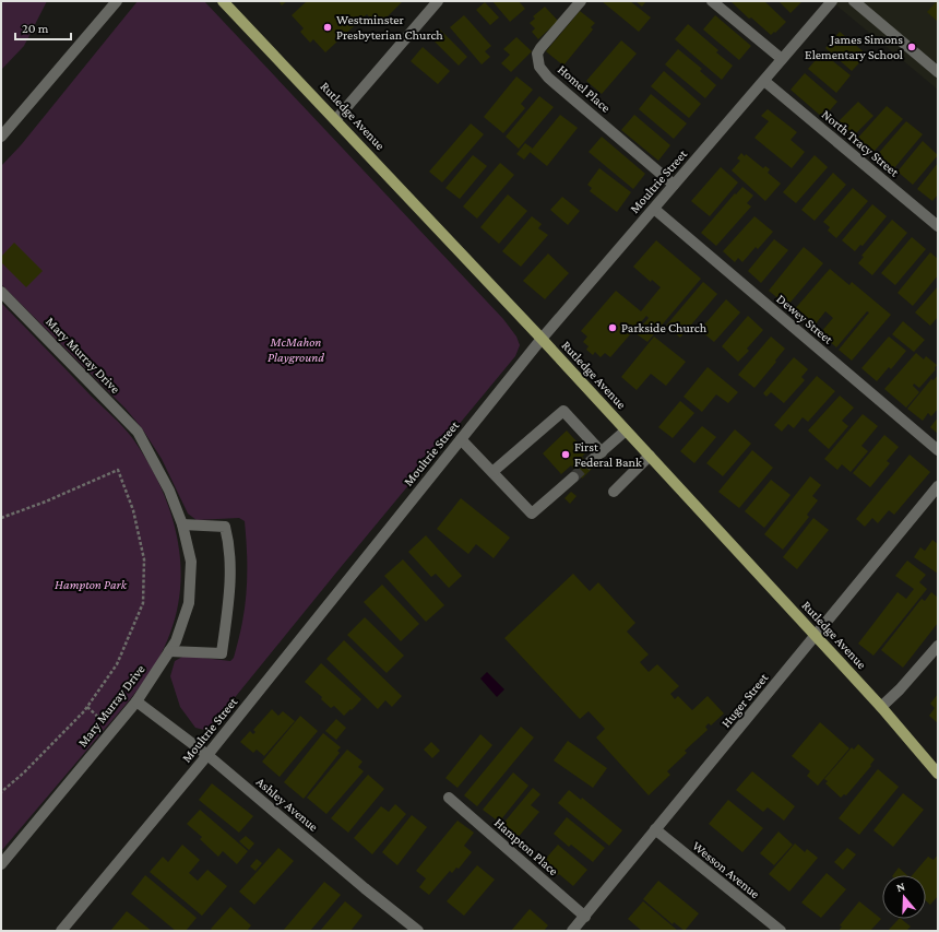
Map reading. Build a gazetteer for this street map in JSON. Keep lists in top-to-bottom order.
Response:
{
  "streets": {
    "main road": ["Rutledge Avenue"],
    "street": [
      "Homel Place",
      "North Tracy Street",
      "Moultrie Street",
      "Dewey Street",
      "Mary Murray Drive",
      "Huger Street",
      "Ashley Avenue",
      "Hampton Place",
      "Wesson Avenue"
    ]
  },
  "crossings": [
    ["Homel Place", "Moultrie Street"],
    ["Rutledge Avenue", "Moultrie Street"],
    ["Rutledge Avenue", "Huger Street"],
    ["North Tracy Street", "Moultrie Street"],
    ["Moultrie Street", "Dewey Street"],
    ["Moultrie Street", "Ashley Avenue"],
    ["Mary Murray Drive", "Ashley Avenue"],
    ["Huger Street", "Hampton Place"],
    ["Huger Street", "Wesson Avenue"]
  ],
  "parks": ["McMahon Playground", "Hampton Park"],
  "places": [
    "Westminster Presbyterian Church",
    "James Simons Elementary School",
    "Parkside Church",
    "First Federal Bank"
  ],
  "scale_bar": "20 m",
  "north": "top"
}
